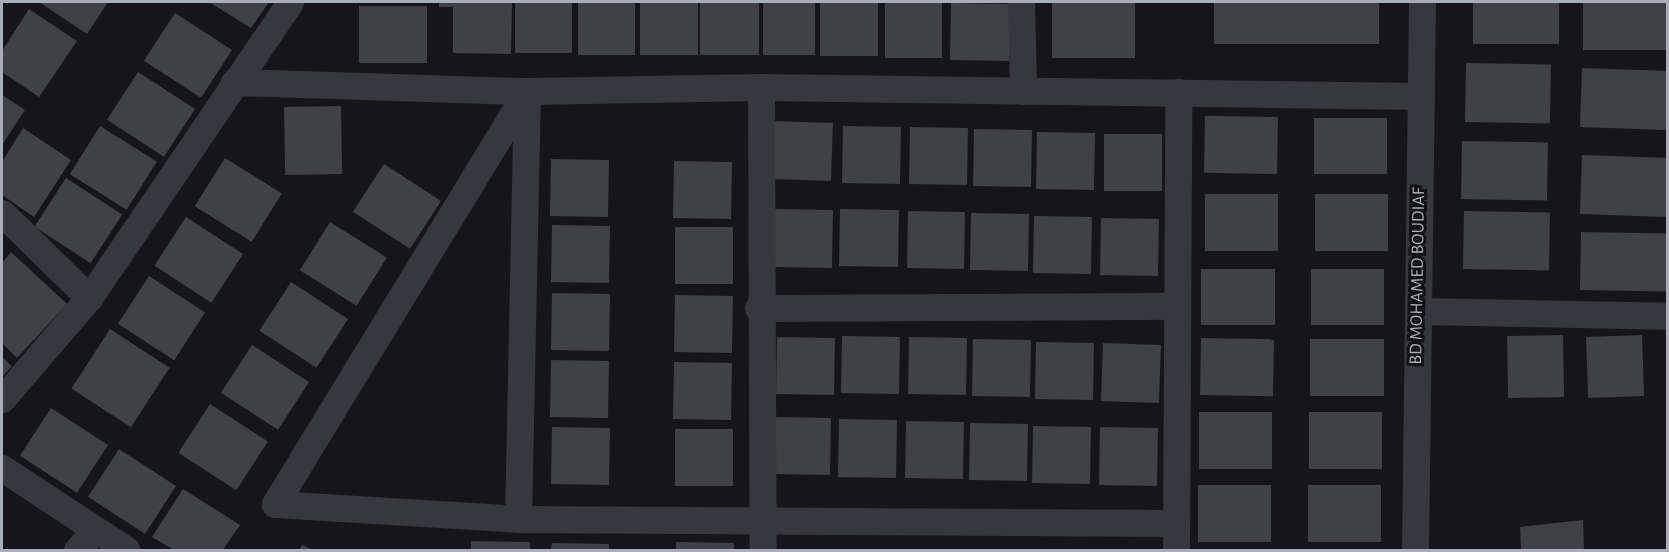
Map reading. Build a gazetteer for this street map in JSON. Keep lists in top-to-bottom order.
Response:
{
  "streets": {
    "street": ["BD MOHAMED BOUDIAF"]
  }
}
